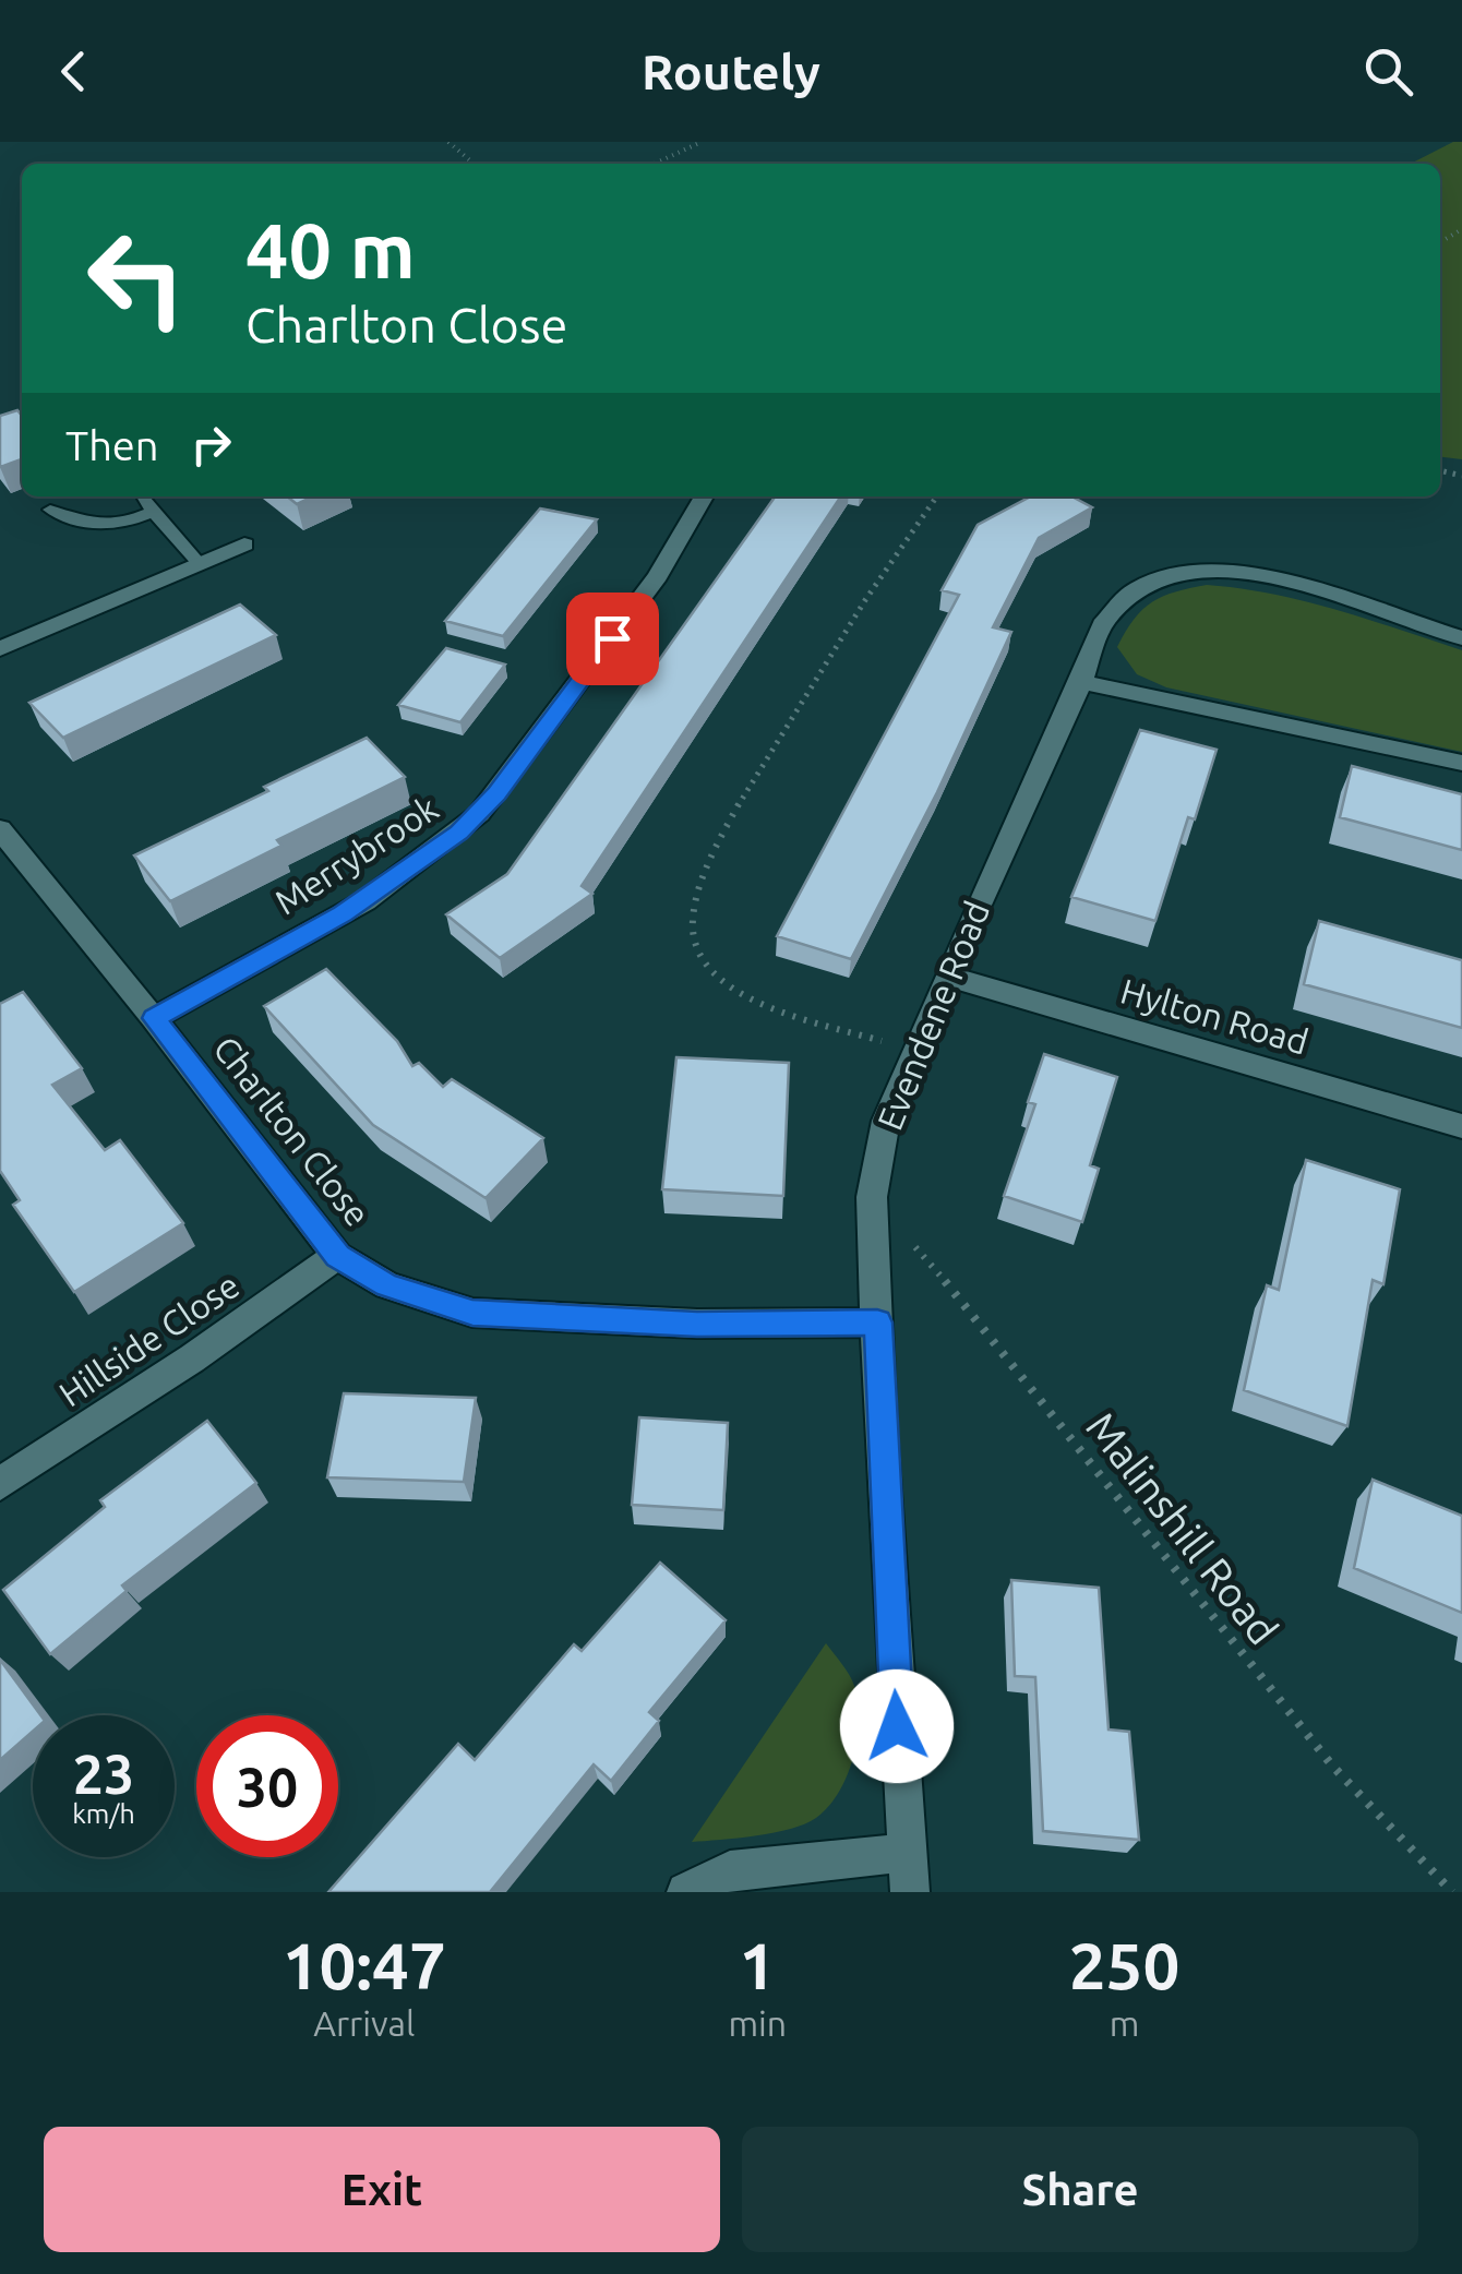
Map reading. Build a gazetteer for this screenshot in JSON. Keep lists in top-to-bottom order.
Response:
{
  "streets": {
    "street": [
      "Merrybrook",
      "Evendene Road",
      "Hylton Road",
      "Charlton Close",
      "Hillside Close"
    ],
    "path": ["Malinshill Road"]
  },
  "crossings": [
    ["Merrybrook", "Charlton Close"],
    ["Evendene Road", "Hylton Road"],
    ["Evendene Road", "Charlton Close"],
    ["Evendene Road", "Malinshill Road"],
    ["Charlton Close", "Hillside Close"]
  ],
  "page": {
    "header": "Routely",
    "turn": ["40 m", "Charlton Close"],
    "then": "Then",
    "speed": "23 km/h",
    "limit": "30",
    "eta": [
      "10:47",
      "Arrival",
      "1",
      "min",
      "250",
      "m"
    ],
    "buttons": ["Exit", "Share"]
  }
}
